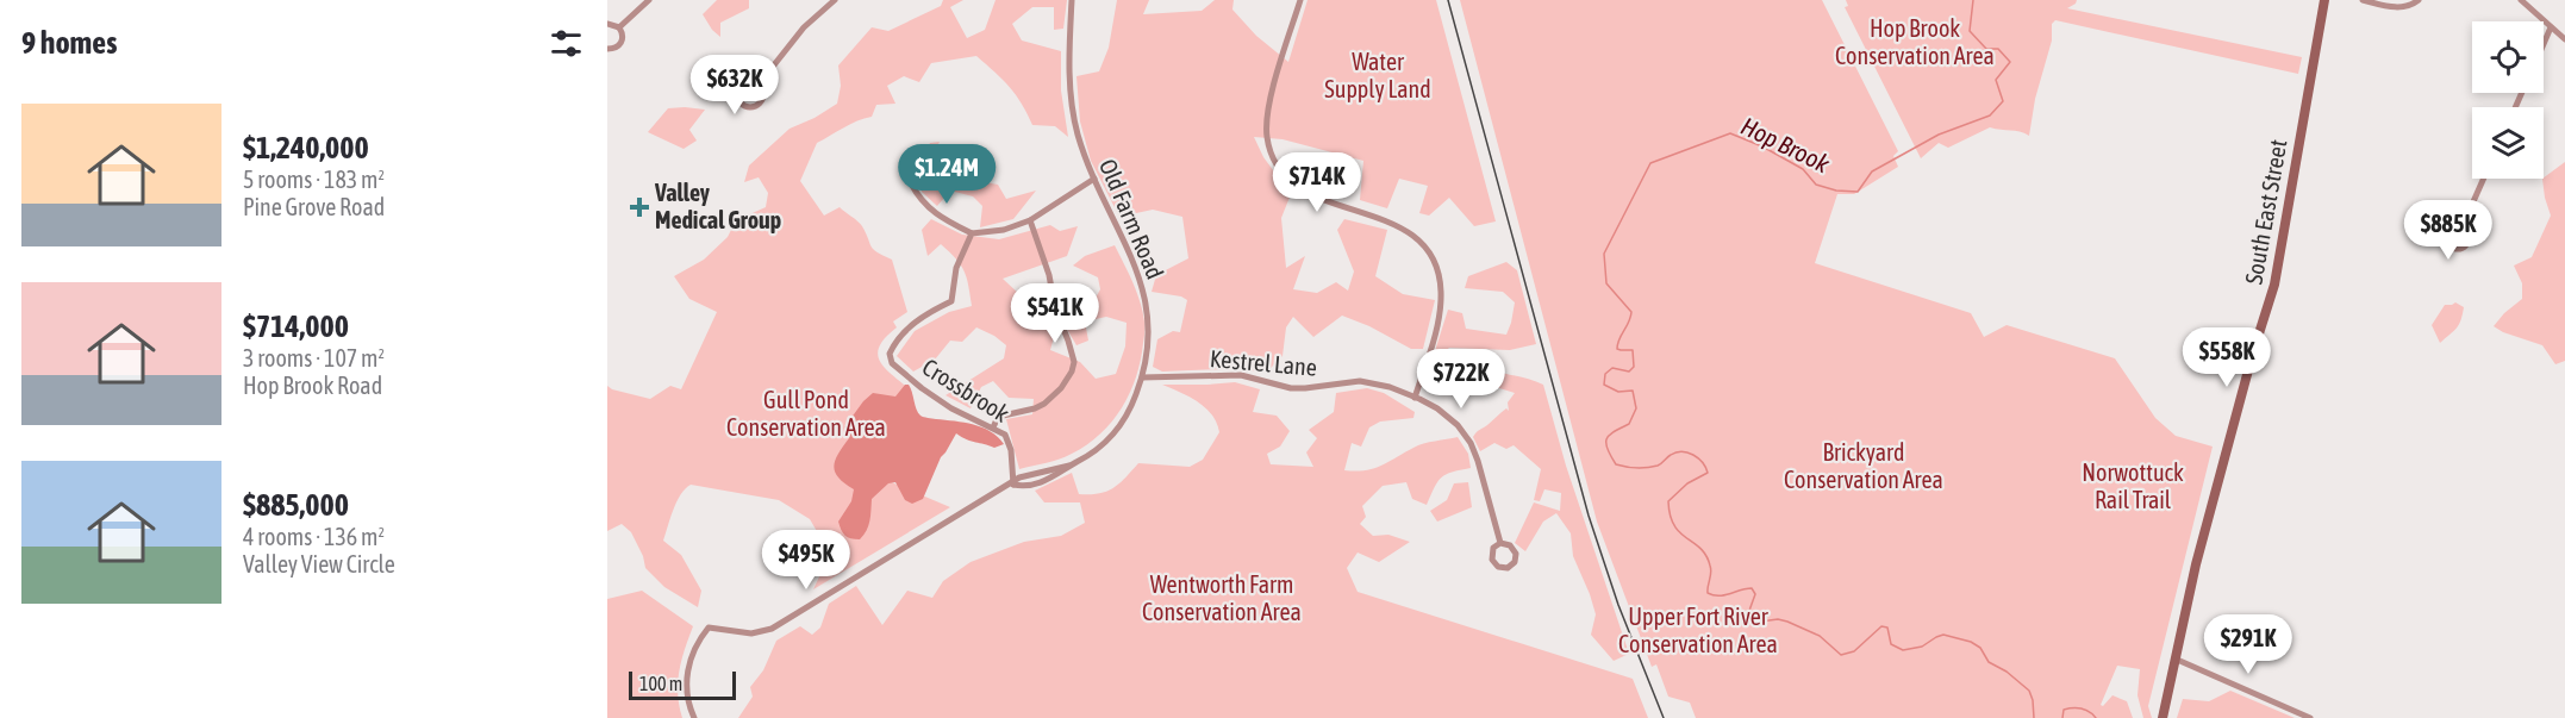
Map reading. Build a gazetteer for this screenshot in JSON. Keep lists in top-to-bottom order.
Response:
{
  "streets": {
    "main road": ["South East Street"],
    "street": ["Old Farm Road", "Kestrel Lane", "Crossbrook"]
  },
  "crossings": [
    ["Old Farm Road", "Kestrel Lane"],
    ["Old Farm Road", "Crossbrook"]
  ],
  "water": ["Hop Brook"],
  "parks": [
    "Hop Brook Conservation Area",
    "Water Supply Land",
    "Gull Pond Conservation Area",
    "Brickyard Conservation Area",
    "Norwottuck Rail Trail",
    "Wentworth Farm Conservation Area",
    "Upper Fort River Conservation Area"
  ],
  "places": {
    "health": ["Valley Medical Group"]
  },
  "scale_bar": "100 m",
  "page": {
    "heading": "9 homes",
    "price": [
      "$632K",
      "$1.24M",
      "$714K",
      "$885K",
      "$541K",
      "$558K",
      "$722K",
      "$495K",
      "$291K"
    ],
    "list": [
      {
        "name": "$1,240,000",
        "note": "5 rooms · 183 m² · Pine Grove Road"
      },
      {
        "name": "$714,000",
        "note": "3 rooms · 107 m² · Hop Brook Road"
      },
      {
        "name": "$885,000",
        "note": "4 rooms · 136 m² · Valley View Circle"
      }
    ],
    "scale": "100 m"
  }
}
